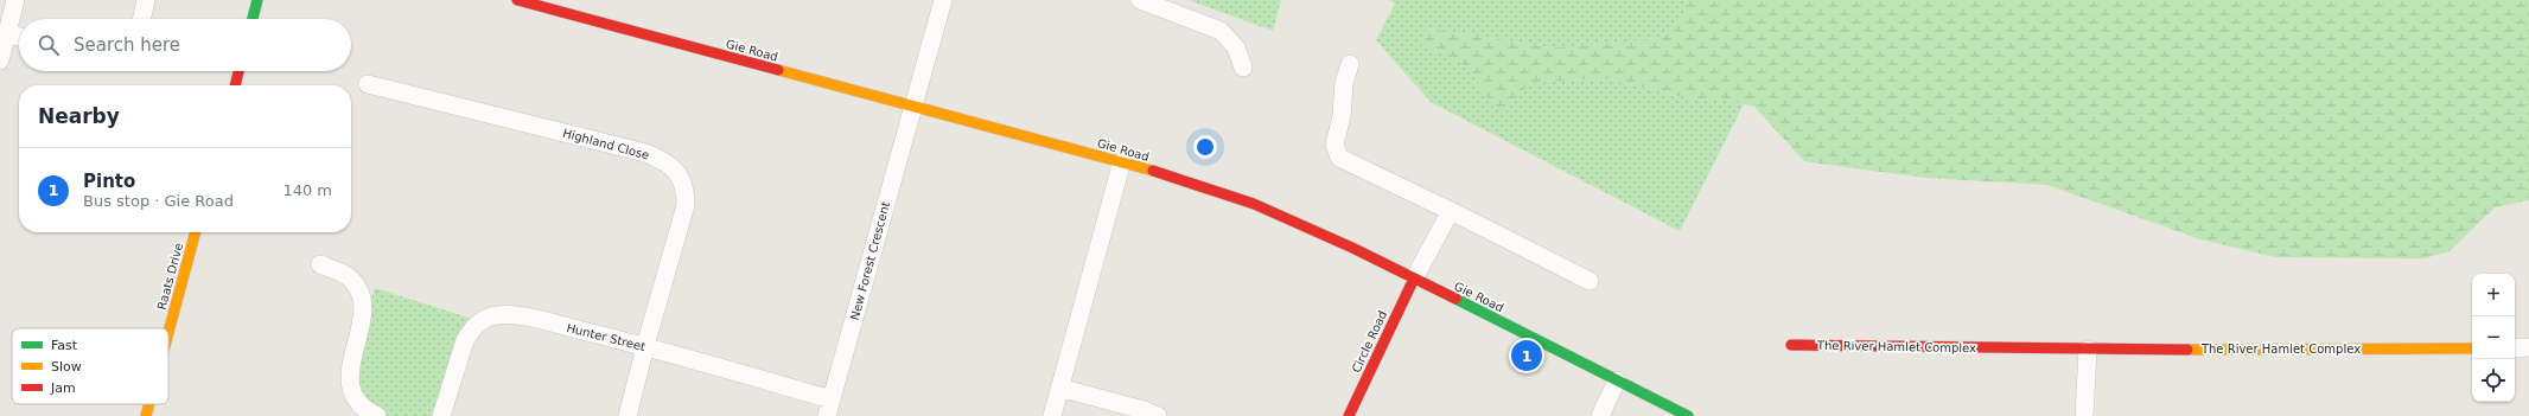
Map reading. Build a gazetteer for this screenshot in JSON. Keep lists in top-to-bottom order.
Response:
{
  "streets": {
    "street": [
      "Gie Road",
      "Highland Close",
      "New Forest Crescent",
      "Raats Drive",
      "Hunter Street",
      "Circle Road",
      "The River Hamlet Complex"
    ]
  },
  "crossings": [
    ["Gie Road", "New Forest Crescent"],
    ["Gie Road", "Circle Road"],
    ["Highland Close", "Hunter Street"],
    ["New Forest Crescent", "Hunter Street"]
  ],
  "legend": ["Fast", "Slow", "Jam"],
  "page": {
    "search": "Search here",
    "heading": "Nearby",
    "list": [
      {
        "mark": "1",
        "name": "Pinto",
        "note": "Bus stop · Gie Road",
        "value": "140 m"
      }
    ],
    "map_buttons": ["+", "−"],
    "pins": "1"
  }
}
